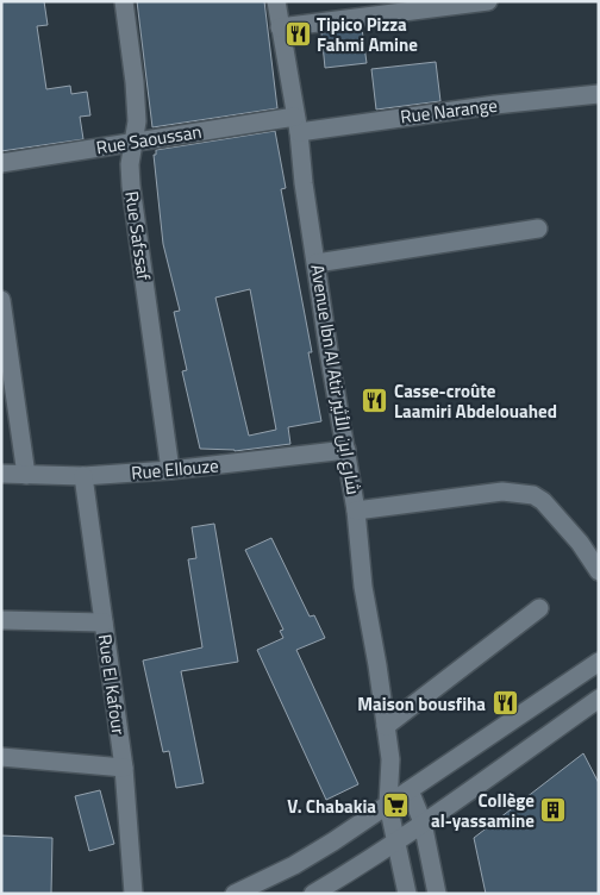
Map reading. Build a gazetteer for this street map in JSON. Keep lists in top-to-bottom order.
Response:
{
  "streets": {
    "street": [
      "Rue Narange",
      "Rue Saoussan",
      "Rue Safssaf",
      "Avenue Ibn Al Atir شارع ابن الأثير",
      "Rue Ellouze",
      "Rue El Kafour"
    ]
  },
  "crossings": [
    ["Rue Narange", "Rue Saoussan"],
    ["Rue Narange", "Avenue Ibn Al Atir شارع ابن الأثير"],
    ["Rue Saoussan", "Rue Safssaf"],
    ["Rue Saoussan", "Avenue Ibn Al Atir شارع ابن الأثير"],
    ["Rue Safssaf", "Rue Ellouze"],
    ["Avenue Ibn Al Atir شارع ابن الأثير", "Rue Ellouze"],
    ["Rue Ellouze", "Rue El Kafour"]
  ],
  "places": {
    "restaurant": ["Tipico Pizza Fahmi Amine", "Casse-croûte Laamiri Abdelouahed", "Maison bousfiha"],
    "supermarket": ["V. Chabakia"],
    "building": ["Collège al-yassamine"]
  }
}
